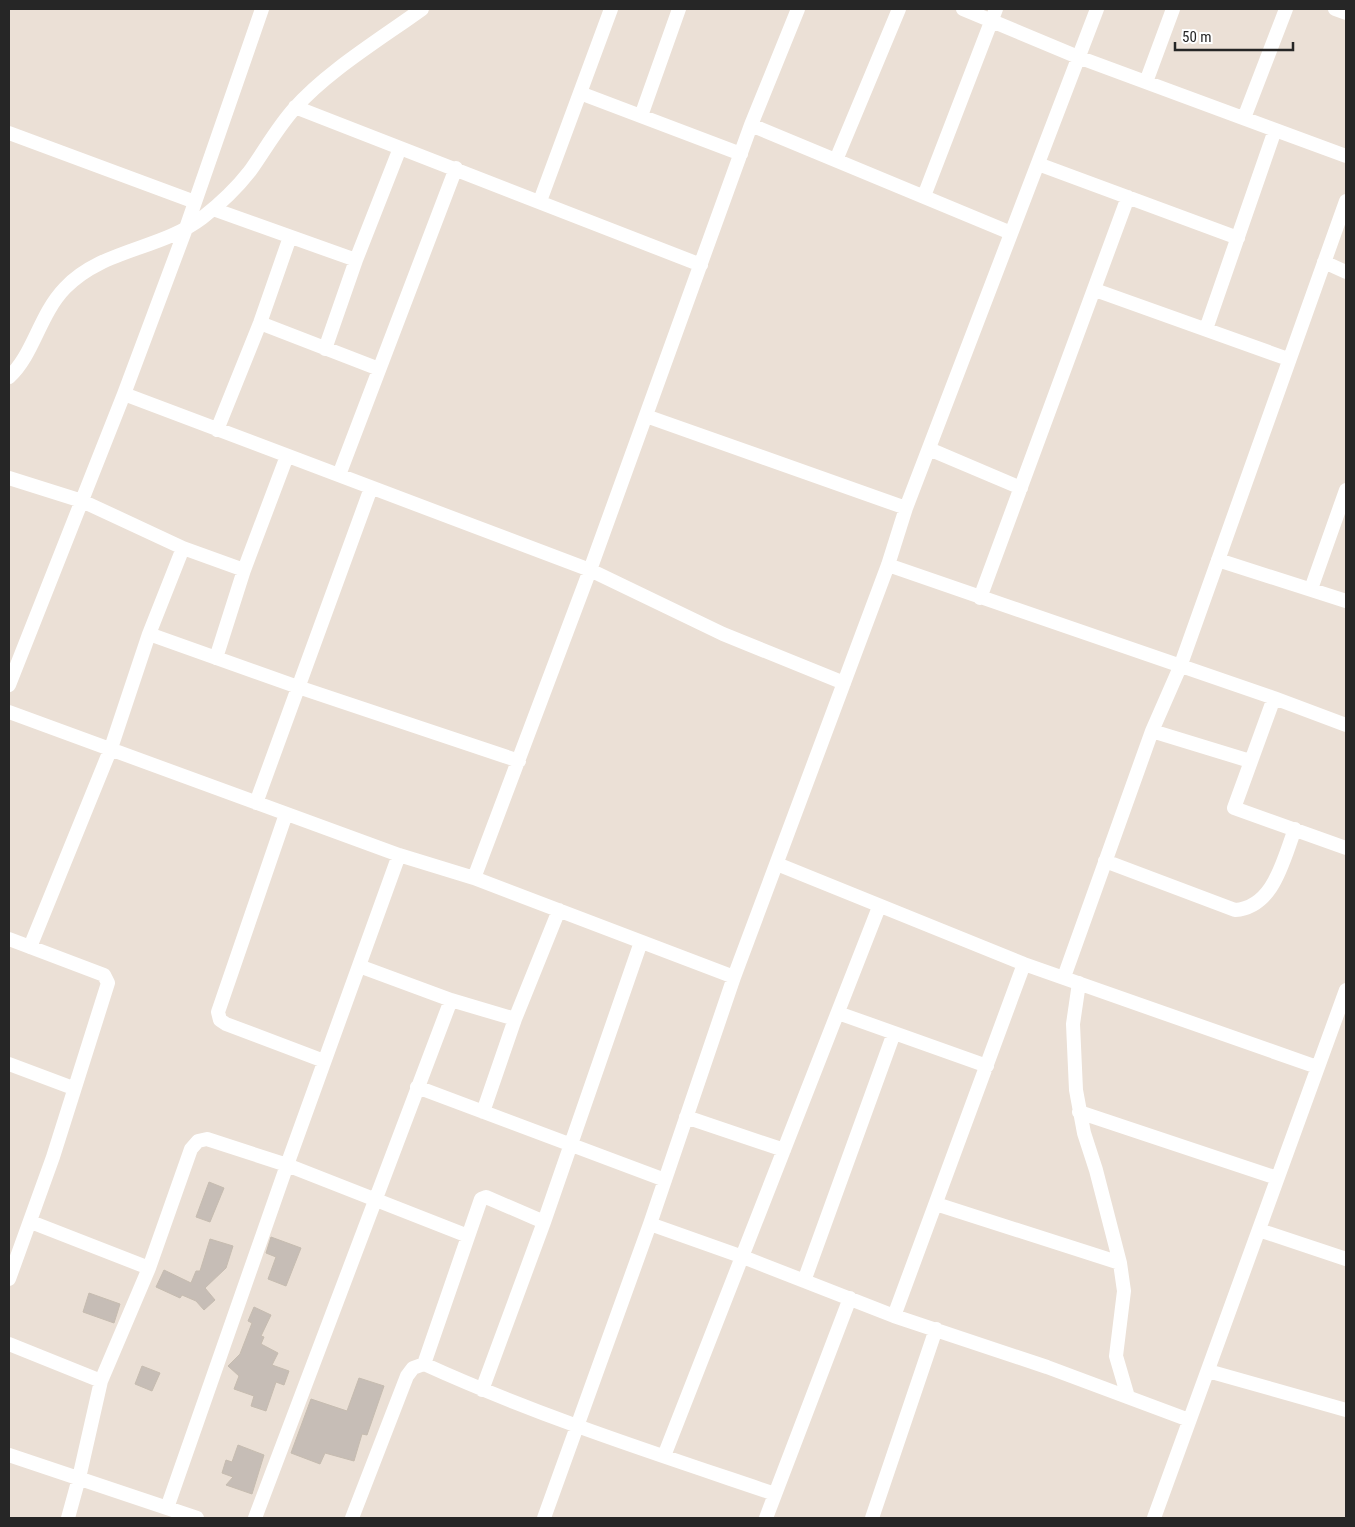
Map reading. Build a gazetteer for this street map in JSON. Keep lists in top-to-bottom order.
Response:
{
  "scale_bar": "50 m"
}
